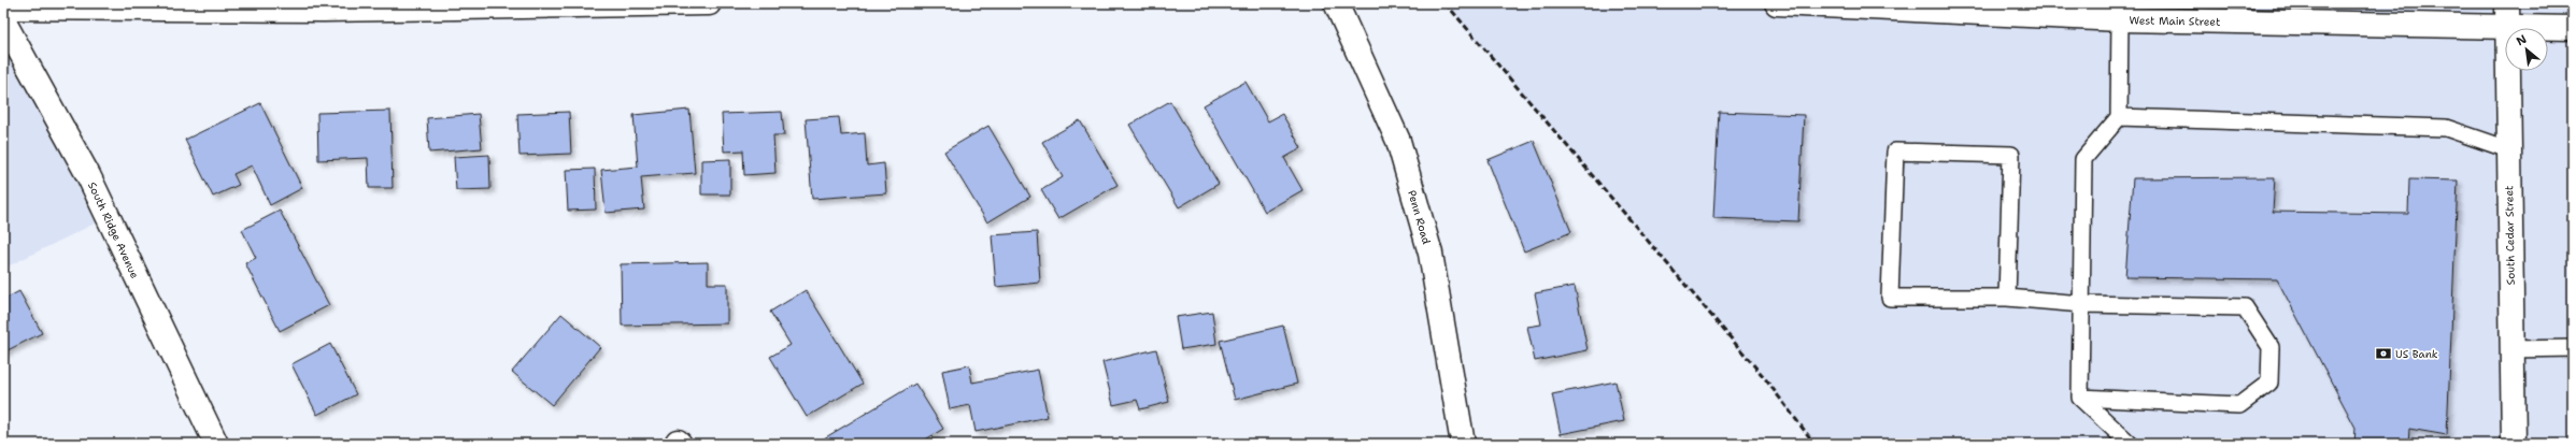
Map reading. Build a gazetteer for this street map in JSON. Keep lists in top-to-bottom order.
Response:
{
  "streets": {
    "main road": [
      "West Main Street",
      "Penn Road",
      "South Ridge Avenue",
      "South Cedar Street"
    ]
  },
  "crossings": [
    ["West Main Street", "South Cedar Street"]
  ],
  "places": {
    "bank": ["US Bank"]
  },
  "north": "top left"
}
